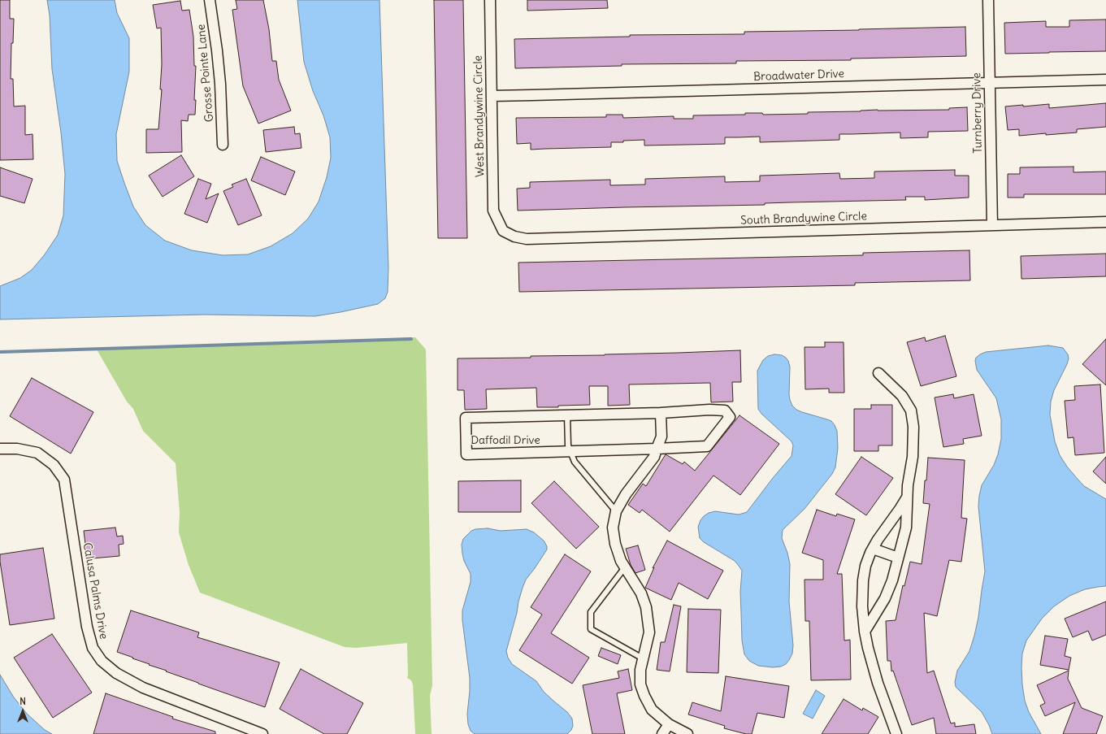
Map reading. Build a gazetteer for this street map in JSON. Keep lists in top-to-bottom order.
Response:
{
  "streets": {
    "street": [
      "Grosse Pointe Lane",
      "Broadwater Drive",
      "Turnberry Drive",
      "West Brandywine Circle",
      "South Brandywine Circle",
      "Daffodil Drive",
      "Calusa Palms Drive"
    ]
  },
  "crossings": [
    ["Broadwater Drive", "Turnberry Drive"],
    ["Broadwater Drive", "West Brandywine Circle"],
    ["Turnberry Drive", "South Brandywine Circle"],
    ["West Brandywine Circle", "South Brandywine Circle"]
  ],
  "north": "top"
}
